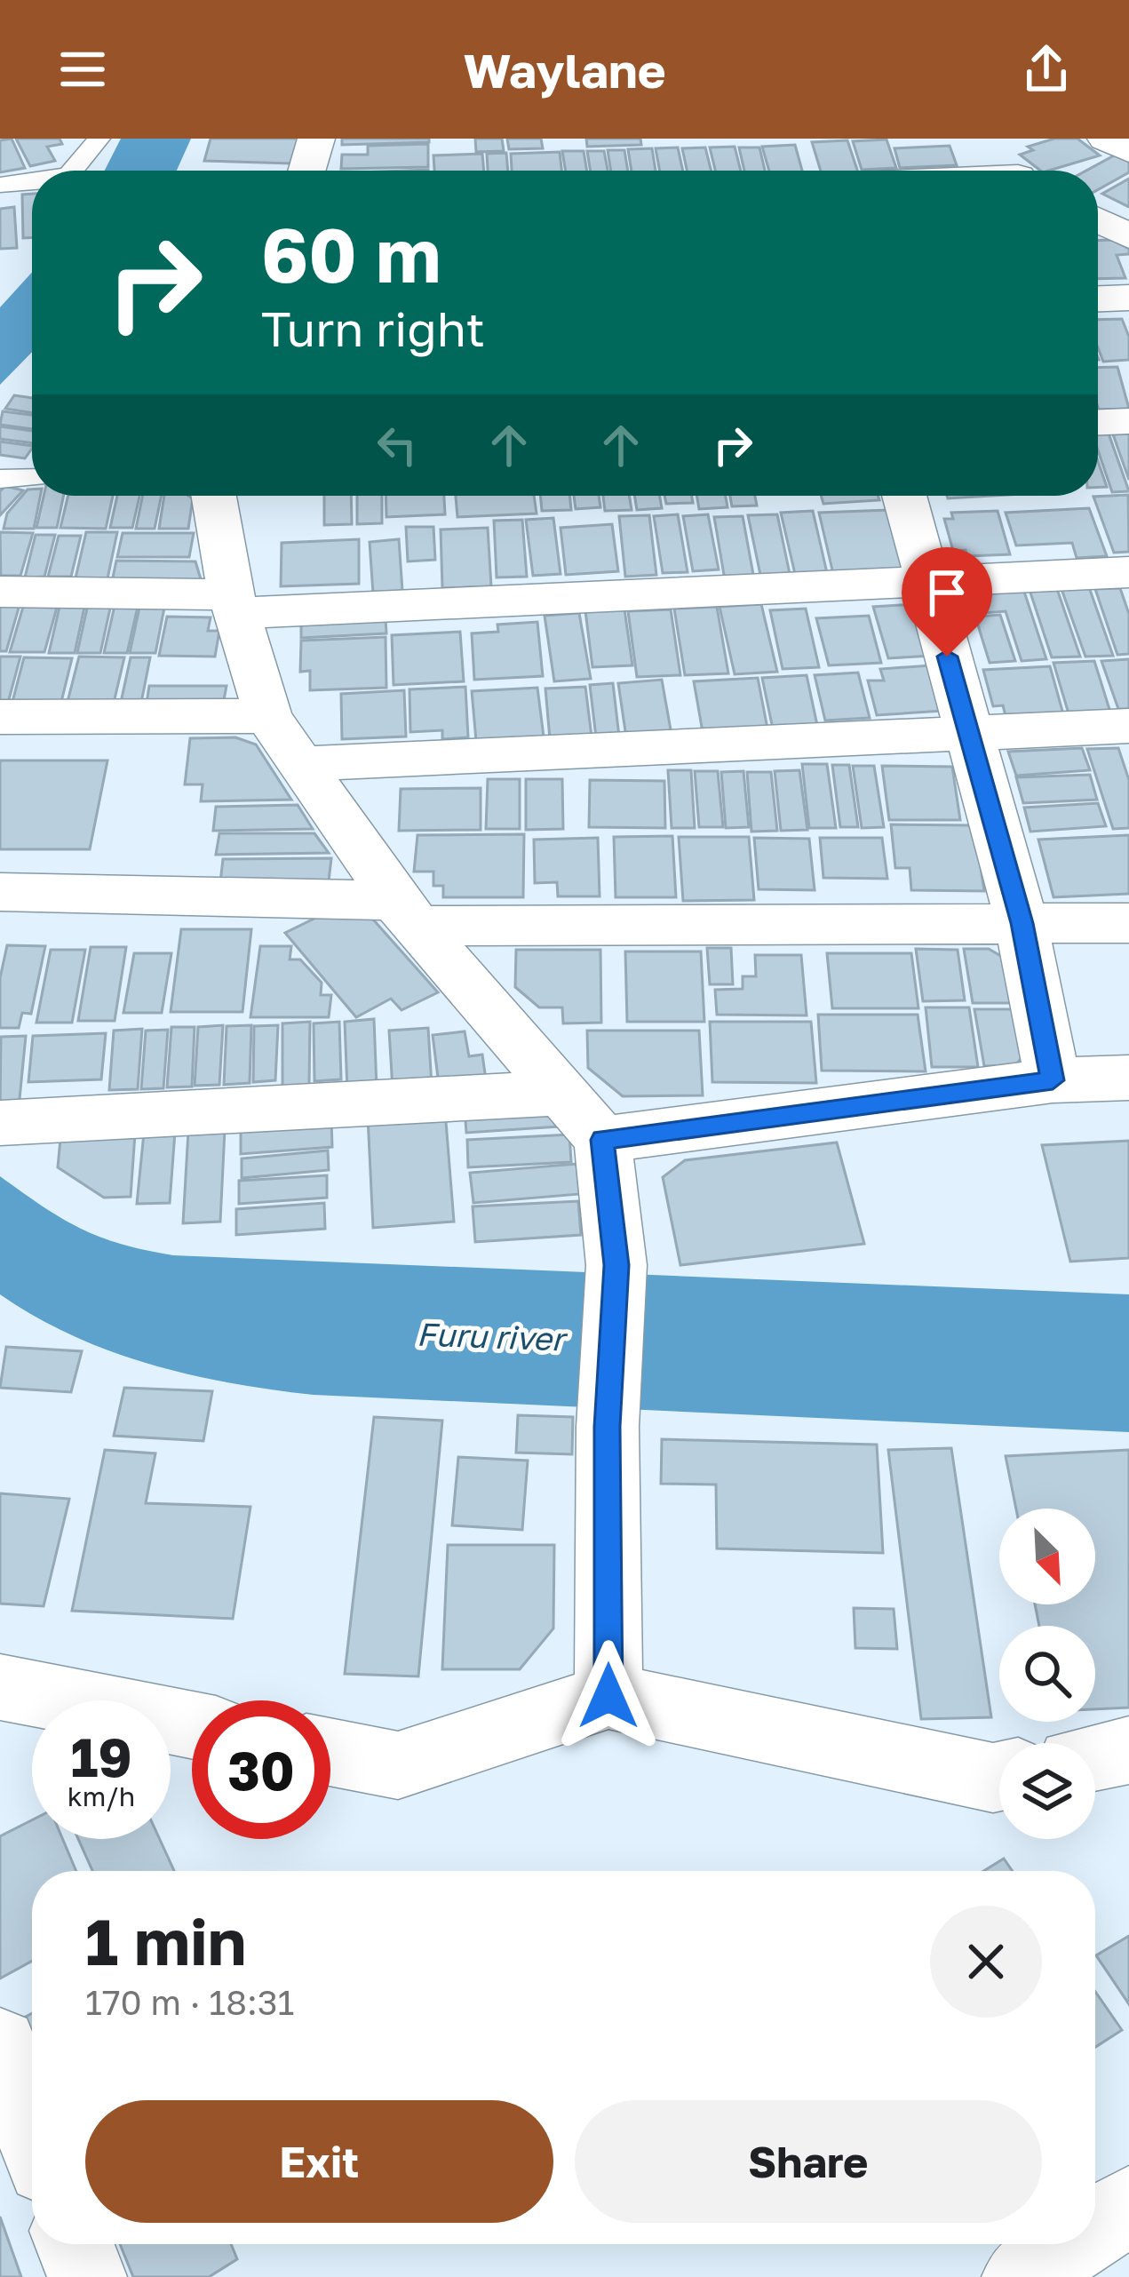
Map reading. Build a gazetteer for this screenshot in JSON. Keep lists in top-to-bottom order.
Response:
{
  "water": ["Furu river"],
  "north": "bottom right",
  "page": {
    "header": "Waylane",
    "turn": ["60 m", "Turn right"],
    "speed": "19 km/h",
    "limit": "30",
    "heading": ["1 min", "170 m · 18:31"],
    "buttons": ["Exit", "Share"]
  }
}
